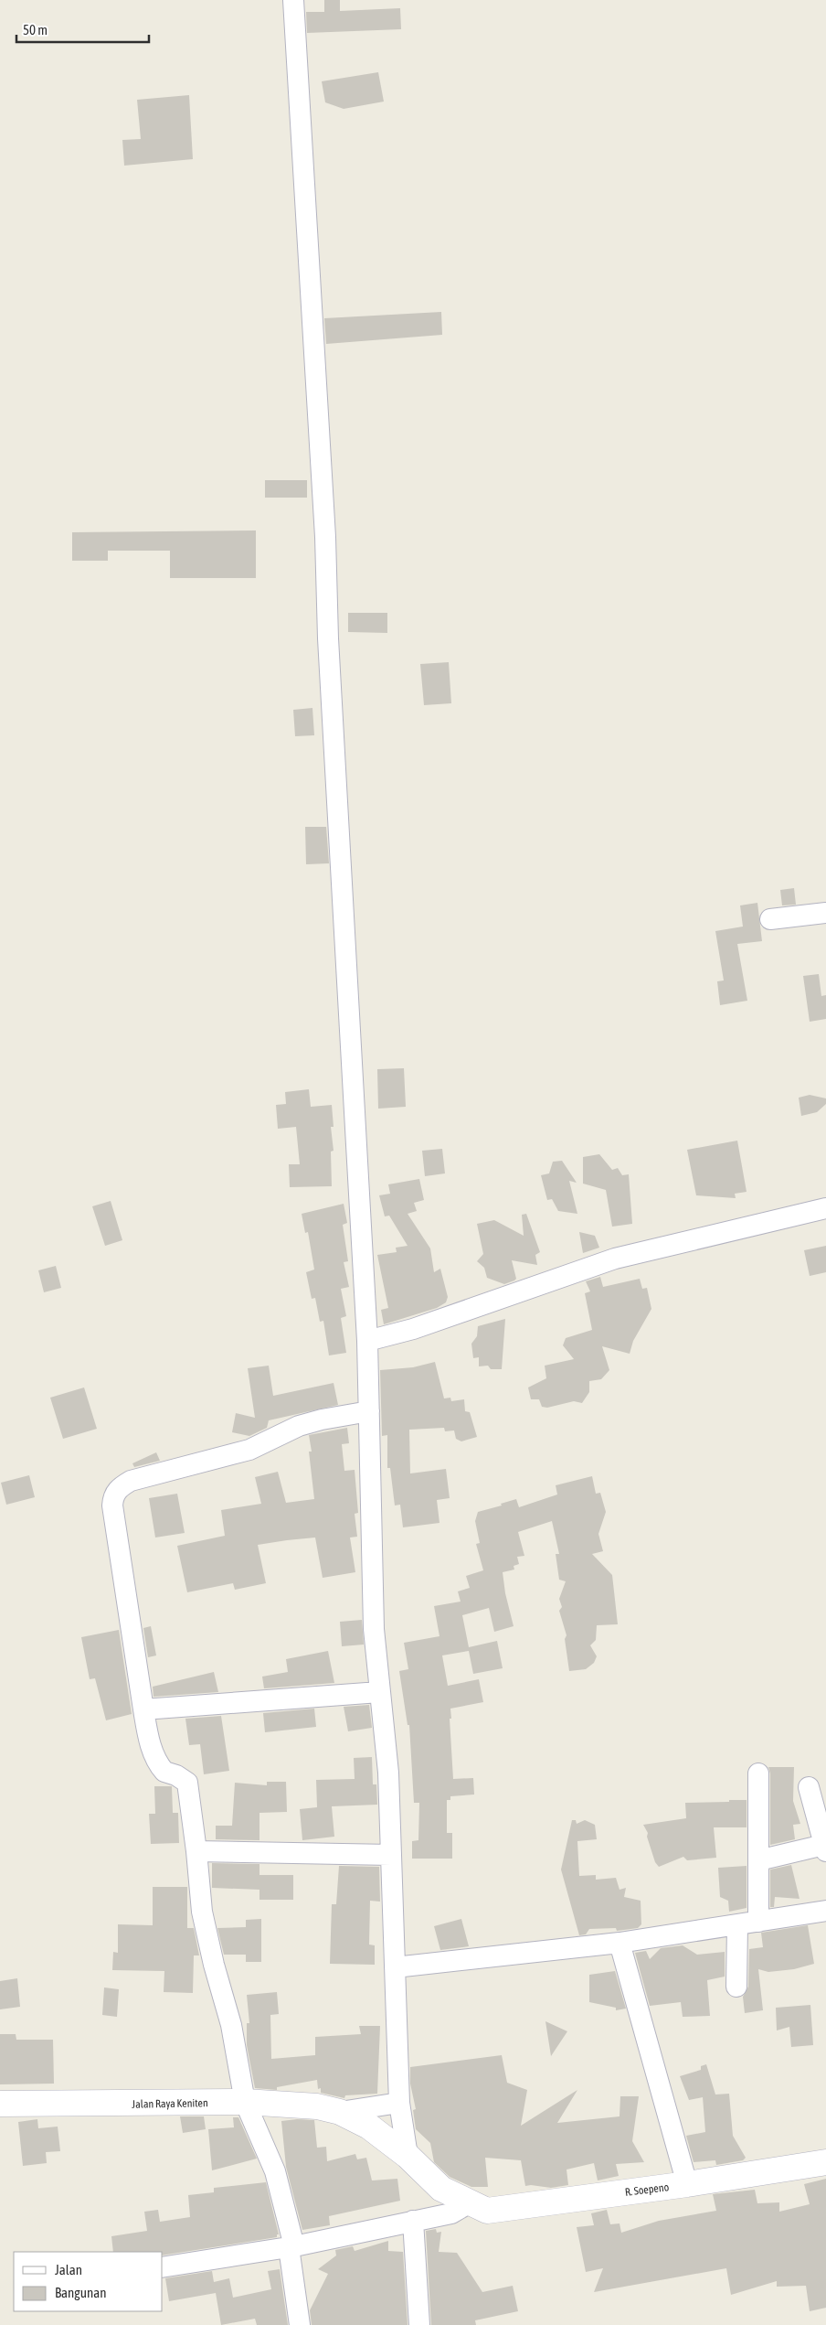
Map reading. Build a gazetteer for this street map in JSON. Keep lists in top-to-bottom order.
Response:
{
  "streets": {
    "street": ["Jalan Raya Keniten", "R. Soepeno"]
  },
  "crossings": [
    ["Jalan Raya Keniten", "R. Soepeno"]
  ],
  "legend": ["Jalan", "Bangunan"],
  "scale_bar": "50 m"
}
